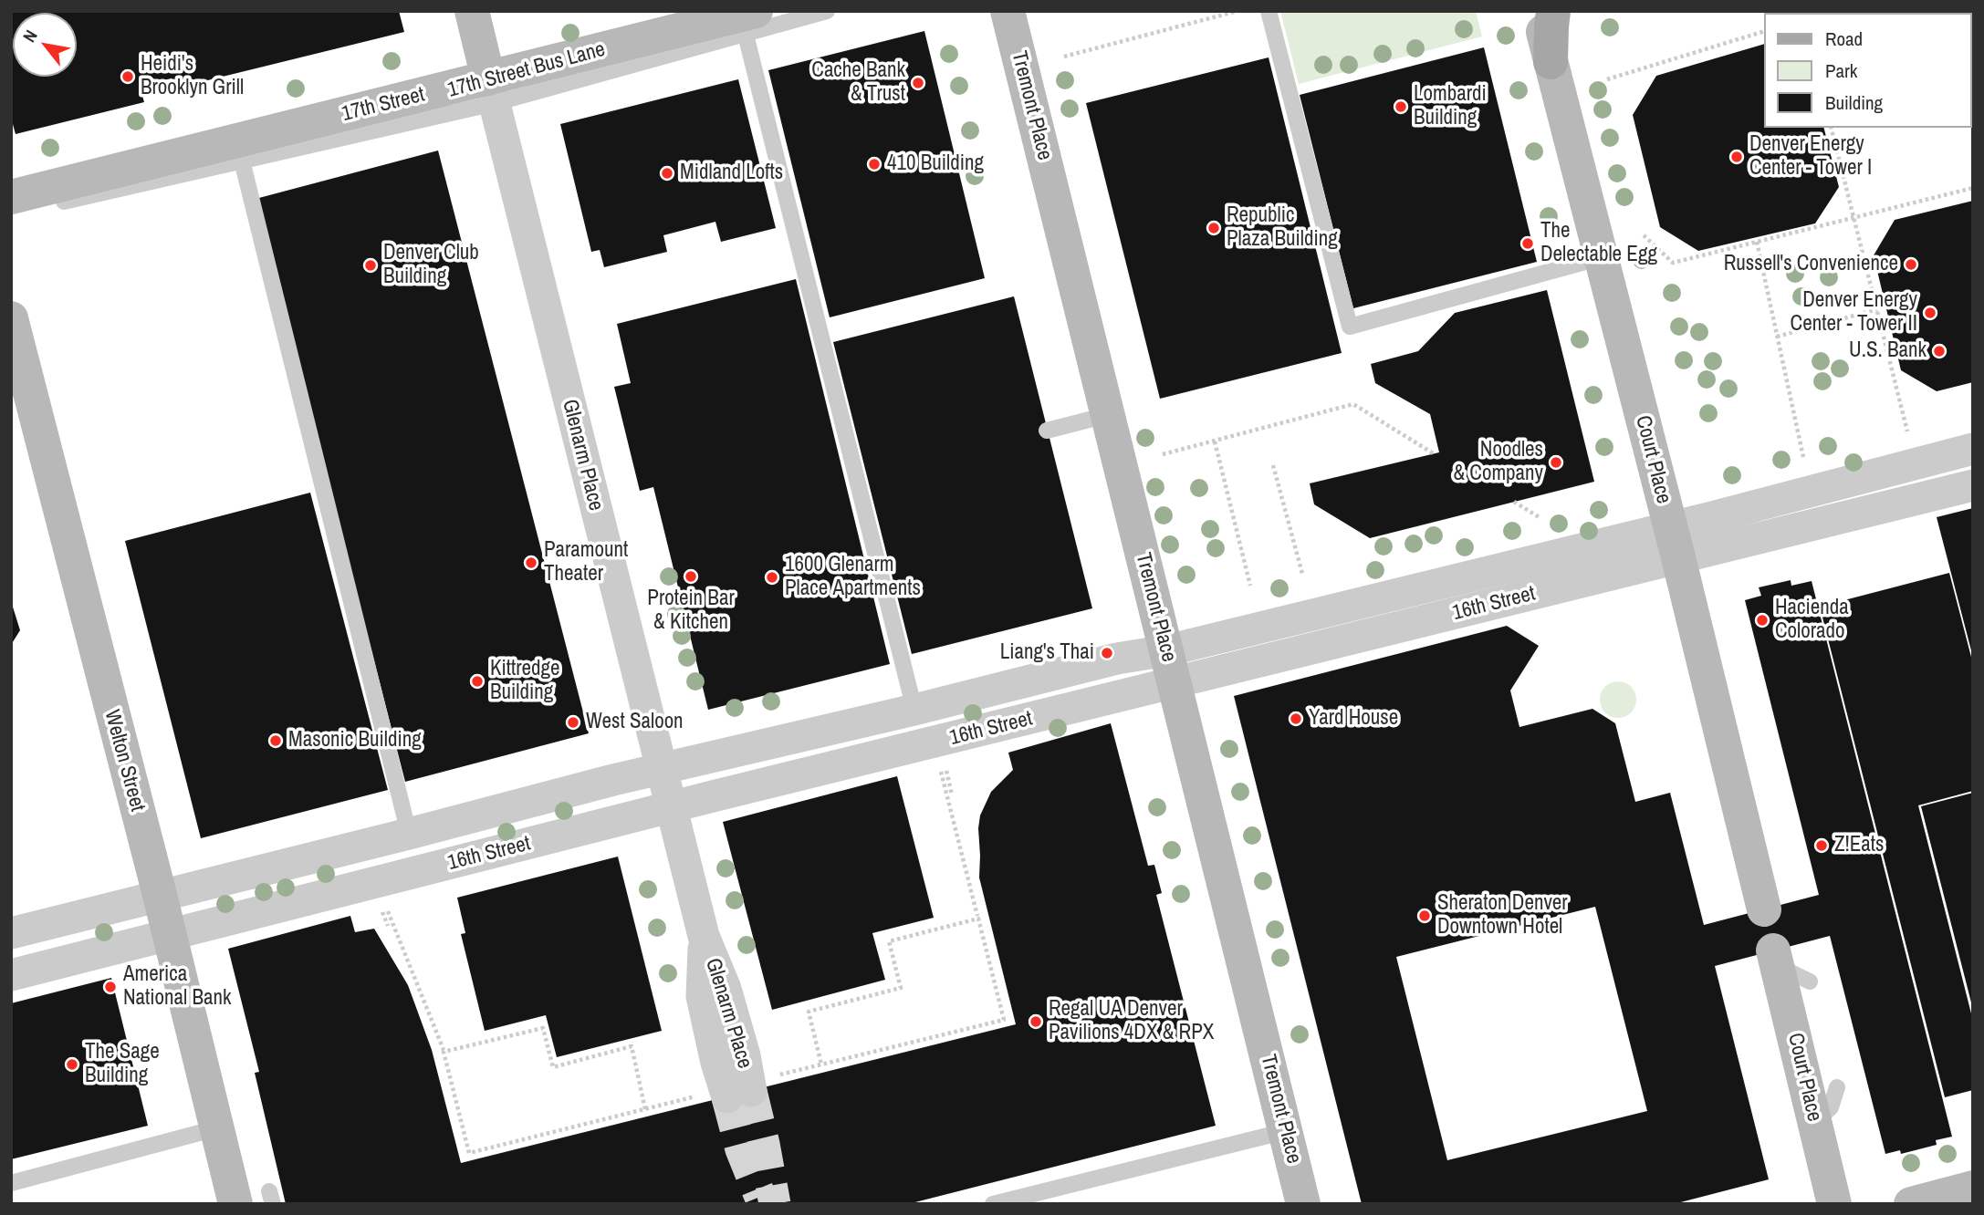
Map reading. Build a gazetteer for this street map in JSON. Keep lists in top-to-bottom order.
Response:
{
  "streets": {
    "street": [
      "17th Street",
      "Tremont Place",
      "Glenarm Place",
      "Court Place",
      "16th Street",
      "Welton Street"
    ]
  },
  "crossings": [
    ["17th Street", "Glenarm Place"],
    ["Tremont Place", "16th Street"],
    ["Glenarm Place", "16th Street"],
    ["Court Place", "16th Street"],
    ["16th Street", "Welton Street"]
  ],
  "places": [
    "Heidi's Brooklyn Grill",
    "Cache Bank & Trust",
    "Lombardi Building",
    "Denver Energy Center - Tower I",
    "410 Building",
    "Midland Lofts",
    "Republic Plaza Building",
    "The Delectable Egg",
    "Russell's Convenience",
    "Denver Club Building",
    "Denver Energy Center - Tower II",
    "U.S. Bank",
    "Noodles & Company",
    "Paramount Theater",
    "Protein Bar & Kitchen",
    "1600 Glenarm Place Apartments",
    "Hacienda Colorado",
    "Liang's Thai",
    "Kittredge Building",
    "Yard House",
    "West Saloon",
    "Masonic Building",
    "Z!Eats",
    "Sheraton Denver Downtown Hotel",
    "America National Bank",
    "Regal UA Denver Pavilions 4DX & RPX",
    "The Sage Building"
  ],
  "legend": ["Road", "Park", "Building"],
  "north": "top left"
}
